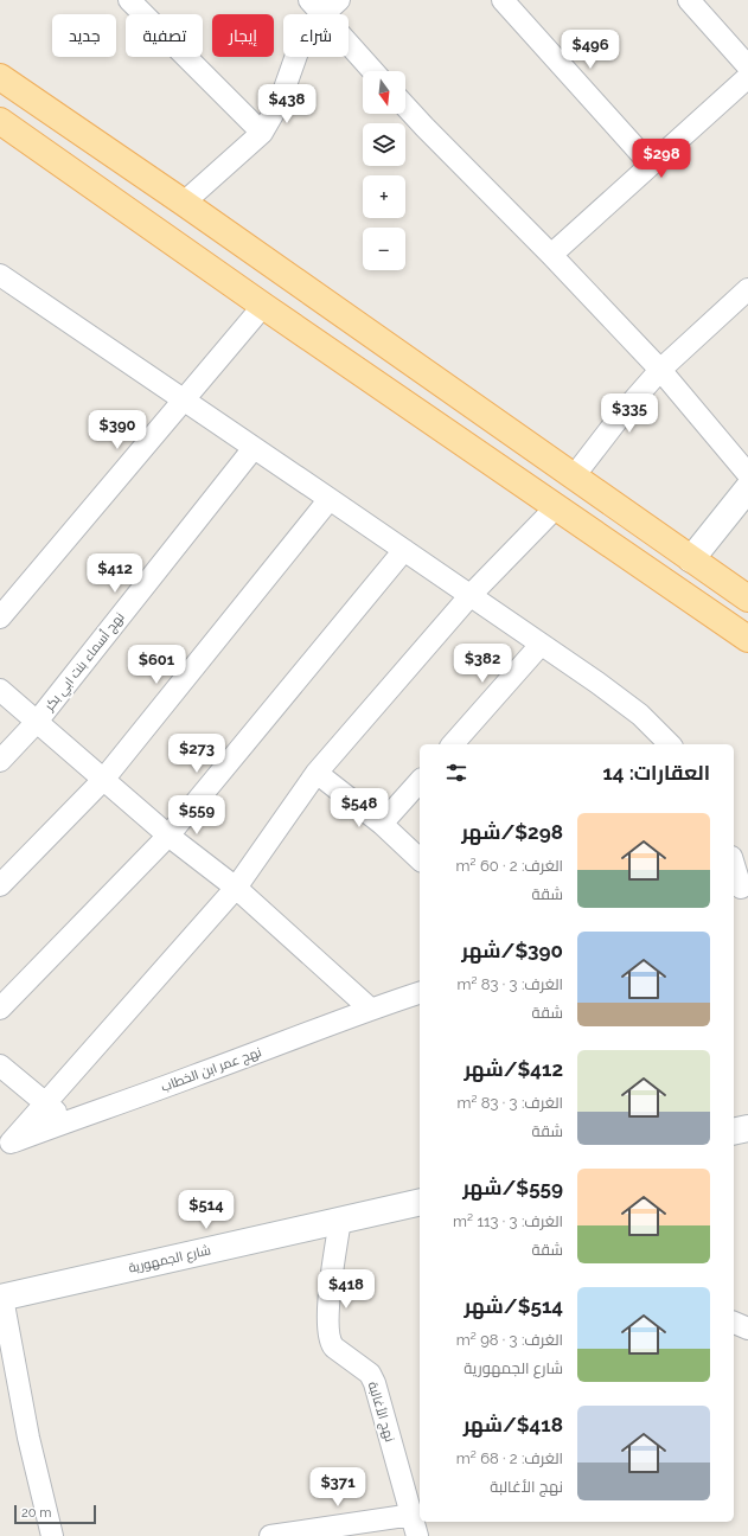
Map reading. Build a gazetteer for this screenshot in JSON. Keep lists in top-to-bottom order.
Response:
{
  "streets": {
    "main road": ["شارع الجمهورية"],
    "street": ["نهج أسماء بنت ابي بكر", "نهج عمر ابن الخطاب", "نهج الأغالبة"]
  },
  "crossings": [
    ["شارع الجمهورية", "نهج الأغالبة"]
  ],
  "scale_bar": "20 m",
  "north": "bottom",
  "page": {
    "chip": [
      "شراء",
      "إيجار",
      "تصفية",
      "جديد"
    ],
    "price": [
      "$496",
      "$438",
      "$298",
      "$335",
      "$390",
      "$412",
      "$382",
      "$601",
      "$273",
      "$548",
      "$559",
      "$514",
      "$418",
      "$371"
    ],
    "map_buttons": ["+", "−"],
    "heading": "العقارات: 14",
    "list": [
      {
        "name": "$298/شهر",
        "note": "الغرف: 2 · 60 m² · شقة"
      },
      {
        "name": "$390/شهر",
        "note": "الغرف: 3 · 83 m² · شقة"
      },
      {
        "name": "$412/شهر",
        "note": "الغرف: 3 · 83 m² · شقة"
      },
      {
        "name": "$559/شهر",
        "note": "الغرف: 3 · 113 m² · شقة"
      },
      {
        "name": "$514/شهر",
        "note": "الغرف: 3 · 98 m² · شارع الجمهورية"
      },
      {
        "name": "$418/شهر",
        "note": "الغرف: 2 · 68 m² · نهج الأغالبة"
      }
    ],
    "scale": "20 m"
  }
}
